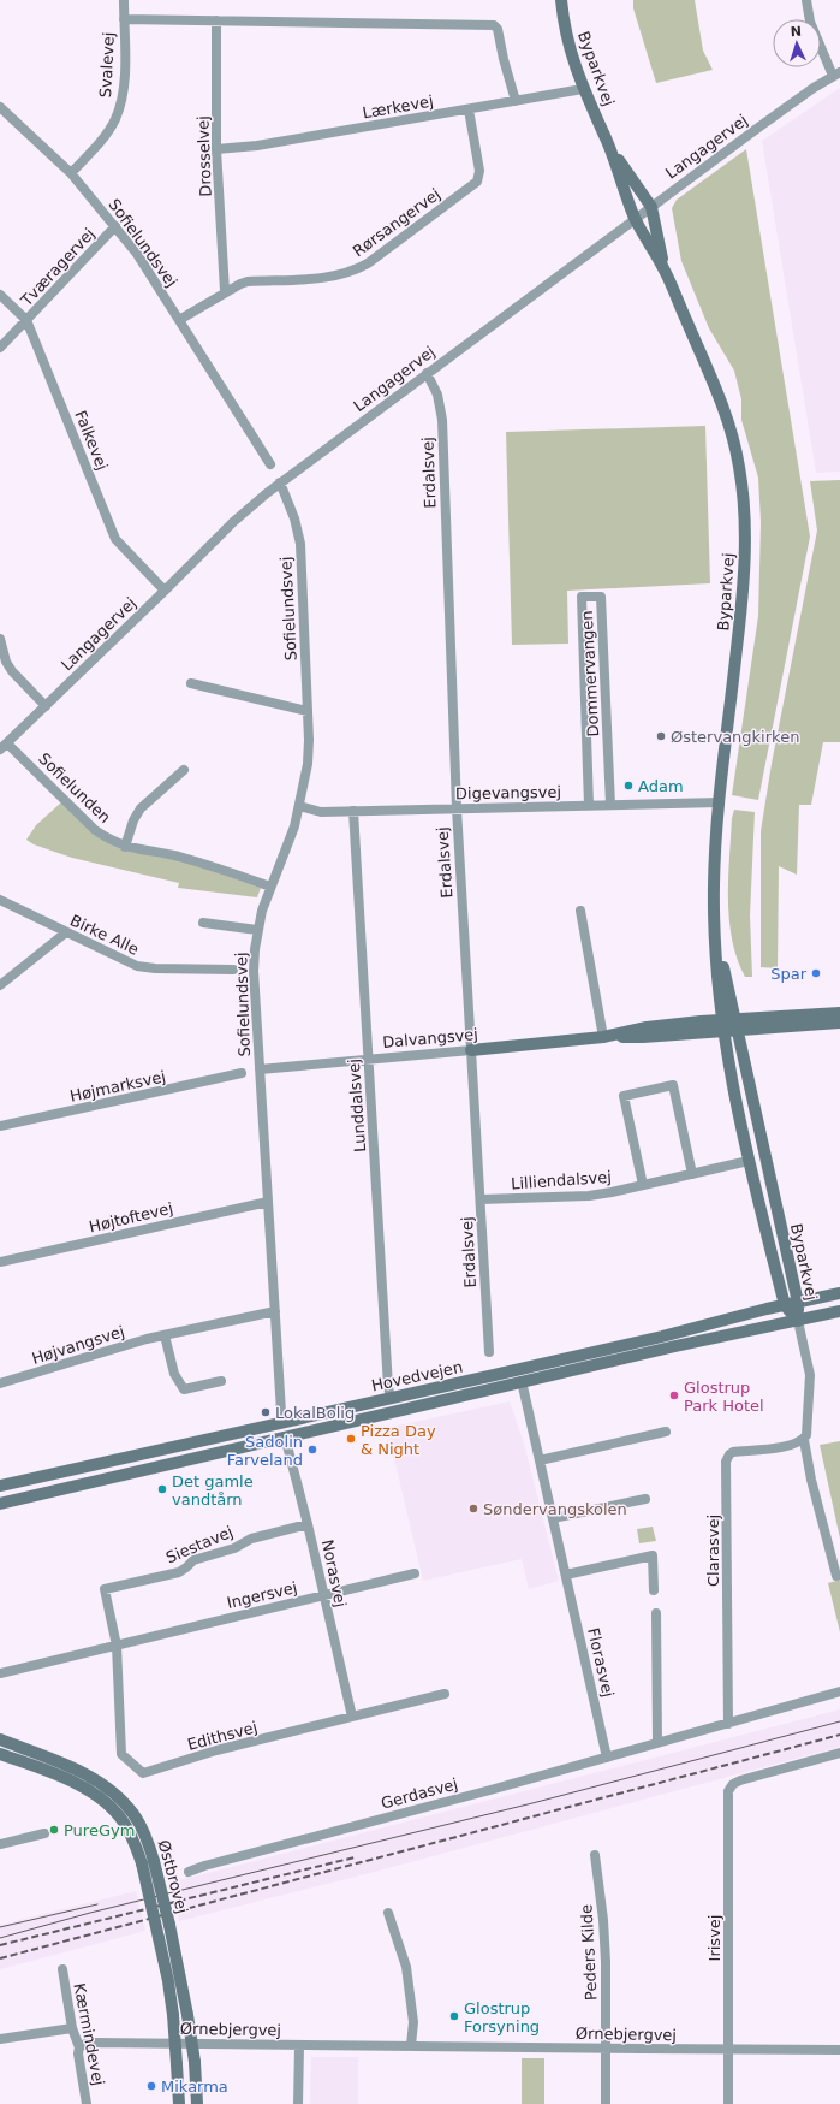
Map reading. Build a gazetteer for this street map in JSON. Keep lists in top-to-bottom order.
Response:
{
  "streets": {
    "street": [
      "Svalevej",
      "Byparkvej",
      "Lærkevej",
      "Langagervej",
      "Drosselvej",
      "Rørsangervej",
      "Sofielundsvej",
      "Tværagervej",
      "Falkevej",
      "Erdalsvej",
      "Dommervangen",
      "Sofielunden",
      "Digevangsvej",
      "Birke Alle",
      "Dalvangsvej",
      "Højmarksvej",
      "Lunddalsvej",
      "Lilliendalsvej",
      "Højtoftevej",
      "Højvangsvej",
      "Hovedvejen",
      "Siestavej",
      "Clarasvej",
      "Norasvej",
      "Ingersvej",
      "Florasvej",
      "Edithsvej",
      "Gerdasvej",
      "Østbrovej",
      "Irisvej",
      "Peders Kilde",
      "Ørnebjergvej",
      "Kærmindevej"
    ]
  },
  "crossings": [
    ["Svalevej", "Sofielundsvej"],
    ["Byparkvej", "Lærkevej"],
    ["Byparkvej", "Langagervej"],
    ["Byparkvej", "Digevangsvej"],
    ["Byparkvej", "Dalvangsvej"],
    ["Byparkvej", "Lilliendalsvej"],
    ["Byparkvej", "Hovedvejen"],
    ["Lærkevej", "Drosselvej"],
    ["Lærkevej", "Rørsangervej"],
    ["Langagervej", "Sofielundsvej"],
    ["Langagervej", "Falkevej"],
    ["Langagervej", "Erdalsvej"],
    ["Langagervej", "Sofielunden"],
    ["Drosselvej", "Rørsangervej"],
    ["Rørsangervej", "Sofielundsvej"],
    ["Sofielundsvej", "Tværagervej"],
    ["Sofielundsvej", "Sofielunden"],
    ["Sofielundsvej", "Digevangsvej"],
    ["Sofielundsvej", "Dalvangsvej"],
    ["Sofielundsvej", "Højtoftevej"],
    ["Sofielundsvej", "Højvangsvej"],
    ["Sofielundsvej", "Hovedvejen"],
    ["Tværagervej", "Falkevej"],
    ["Erdalsvej", "Digevangsvej"],
    ["Erdalsvej", "Dalvangsvej"],
    ["Erdalsvej", "Lilliendalsvej"],
    ["Dommervangen", "Digevangsvej"],
    ["Digevangsvej", "Lunddalsvej"],
    ["Dalvangsvej", "Lunddalsvej"],
    ["Lunddalsvej", "Hovedvejen"],
    ["Hovedvejen", "Norasvej"],
    ["Hovedvejen", "Florasvej"],
    ["Siestavej", "Norasvej"],
    ["Siestavej", "Ingersvej"],
    ["Siestavej", "Edithsvej"],
    ["Clarasvej", "Gerdasvej"],
    ["Norasvej", "Ingersvej"],
    ["Norasvej", "Edithsvej"],
    ["Ingersvej", "Edithsvej"],
    ["Florasvej", "Gerdasvej"],
    ["Irisvej", "Ørnebjergvej"],
    ["Peders Kilde", "Ørnebjergvej"],
    ["Ørnebjergvej", "Kærmindevej"]
  ],
  "places": [
    "Østervangkirken",
    "Adam",
    "Spar",
    "Glostrup Park Hotel",
    "LokalBolig",
    "Pizza Day & Night",
    "Sadolin Farveland",
    "Det gamle vandtårn",
    "Søndervangskolen",
    "PureGym",
    "Glostrup Forsyning",
    "Mikarma"
  ],
  "north": "top"
}
